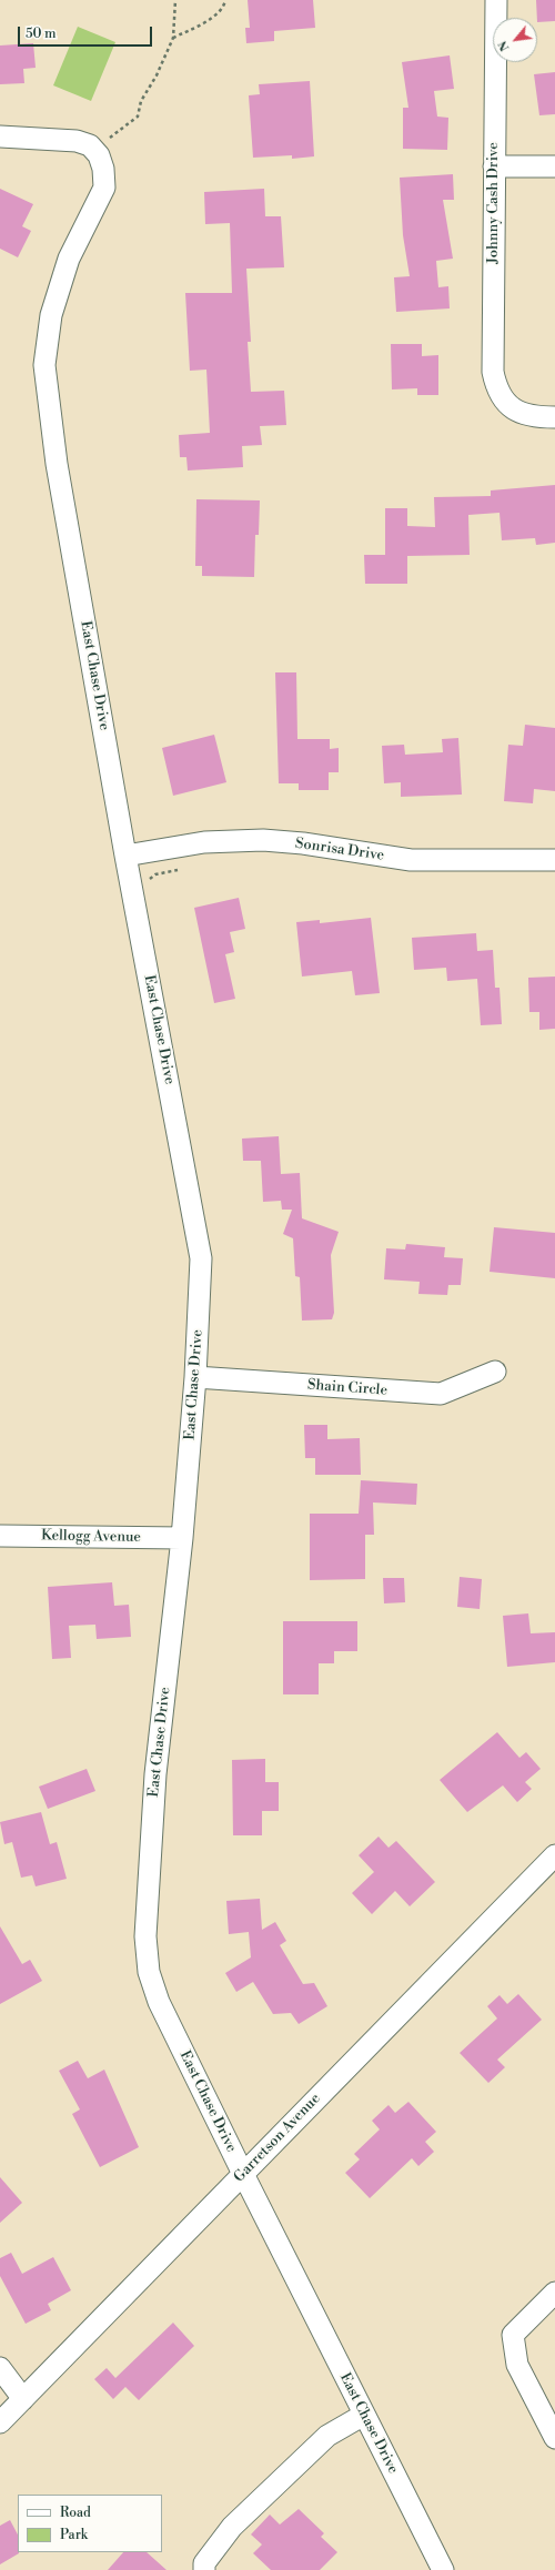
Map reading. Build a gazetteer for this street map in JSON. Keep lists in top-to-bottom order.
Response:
{
  "streets": {
    "street": [
      "Johnny Cash Drive",
      "East Chase Drive",
      "Sonrisa Drive",
      "Shain Circle",
      "Kellogg Avenue",
      "Garretson Avenue"
    ]
  },
  "crossings": [
    ["East Chase Drive", "Sonrisa Drive"],
    ["East Chase Drive", "Shain Circle"],
    ["East Chase Drive", "Kellogg Avenue"],
    ["East Chase Drive", "Garretson Avenue"]
  ],
  "legend": ["Road", "Park"],
  "scale_bar": "50 m",
  "north": "bottom left"
}
